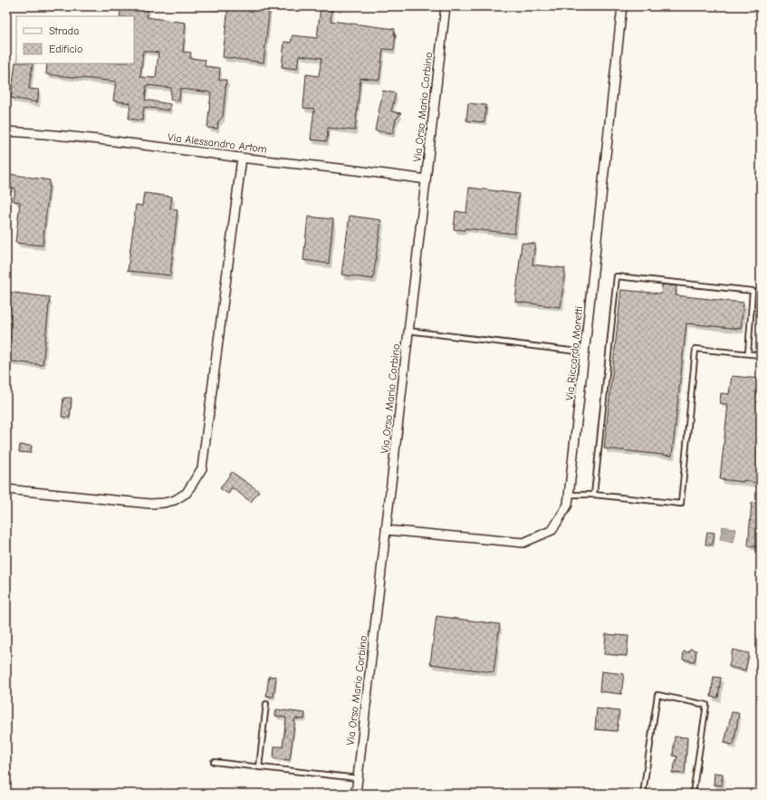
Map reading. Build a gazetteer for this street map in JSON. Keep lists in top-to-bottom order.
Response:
{
  "streets": {
    "street": ["Via Orso Mario Corbino", "Via Alessandro Artom", "Via Riccardo Moretti"]
  },
  "crossings": [
    ["Via Orso Mario Corbino", "Via Alessandro Artom"],
    ["Via Orso Mario Corbino", "Via Riccardo Moretti"]
  ],
  "legend": ["Strada", "Edificio"]
}
